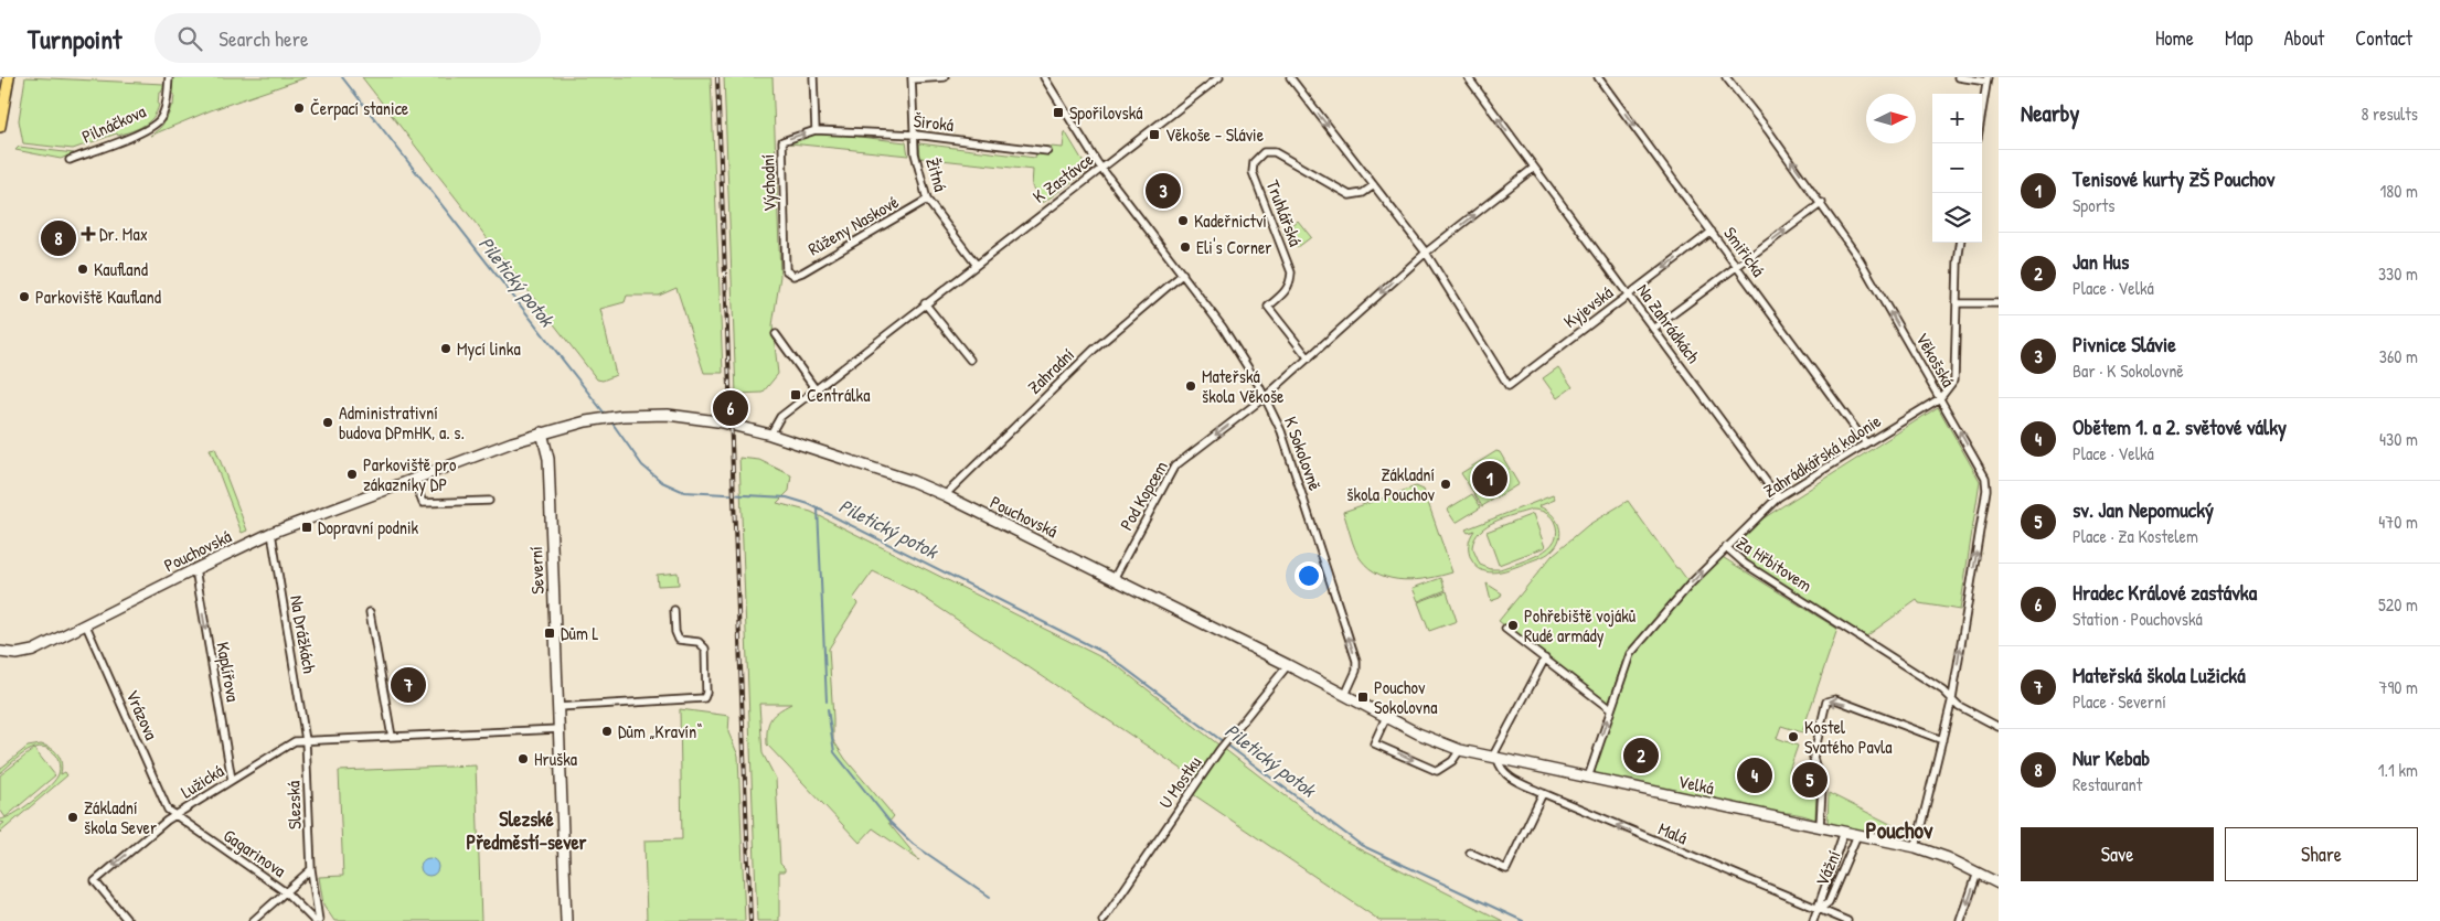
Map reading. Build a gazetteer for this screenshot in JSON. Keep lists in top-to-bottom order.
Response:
{
  "streets": {
    "street": [
      "Široká",
      "Pilnáčkova",
      "Žitná",
      "K Zastávce",
      "Východní",
      "Truhlářská",
      "Růženy Naskové",
      "Smiřická",
      "Kyjevská",
      "Na Zahrádkách",
      "Věkošská",
      "Zahradní",
      "K Sokolovně",
      "Zahrádkářská kolonie",
      "Pod Kopcem",
      "Pouchovská",
      "Za Hřbitovem",
      "Severní",
      "Na Drážkách",
      "Kaplířova",
      "Vrázova",
      "Lužická",
      "U Mostku",
      "Velká",
      "Slezská",
      "Malá",
      "Gagarinova",
      "Vážní"
    ]
  },
  "crossings": [
    ["Široká", "Žitná"],
    ["Široká", "Východní"],
    ["Žitná", "K Zastávce"],
    ["Žitná", "Růženy Naskové"],
    ["K Zastávce", "K Sokolovně"],
    ["K Zastávce", "Pouchovská"],
    ["Východní", "Růženy Naskové"],
    ["Smiřická", "Kyjevská"],
    ["Smiřická", "Zahrádkářská kolonie"],
    ["Kyjevská", "Na Zahrádkách"],
    ["Na Zahrádkách", "Zahrádkářská kolonie"],
    ["Věkošská", "Zahrádkářská kolonie"],
    ["Věkošská", "Za Hřbitovem"],
    ["Věkošská", "Velká"],
    ["Zahradní", "K Sokolovně"],
    ["Zahradní", "Pouchovská"],
    ["K Sokolovně", "Pod Kopcem"],
    ["K Sokolovně", "Pouchovská"],
    ["Zahrádkářská kolonie", "Za Hřbitovem"],
    ["Pod Kopcem", "Pouchovská"],
    ["Pouchovská", "Severní"],
    ["Pouchovská", "Na Drážkách"],
    ["Pouchovská", "Kaplířova"],
    ["Pouchovská", "Vrázova"],
    ["Pouchovská", "U Mostku"],
    ["Pouchovská", "Velká"],
    ["Pouchovská", "Malá"],
    ["Za Hřbitovem", "Velká"],
    ["Na Drážkách", "Lužická"],
    ["Na Drážkách", "Slezská"],
    ["Kaplířova", "Lužická"],
    ["Vrázova", "Lužická"],
    ["Vrázova", "Gagarinova"],
    ["Lužická", "Slezská"],
    ["Lužická", "Gagarinova"],
    ["Velká", "Malá"],
    ["Velká", "Vážní"],
    ["Slezská", "Gagarinova"],
    ["Malá", "Vážní"]
  ],
  "one_way": [
    "Východní",
    "Smiřická",
    "Věkošská",
    "K Sokolovně",
    "Pod Kopcem",
    "Za Hřbitovem",
    "Kaplířova",
    "Malá"
  ],
  "districts": ["Slezské Předměstí-sever", "Pouchov"],
  "water": ["Piletický potok"],
  "places": {
    "other": [
      "Čerpací stanice",
      "Kadeřnictví",
      "Eli's Corner",
      "Kaufland",
      "Parkoviště Kaufland",
      "Mycí linka",
      "Mateřská škola Věkoše",
      "Administrativní budova DPmHK, a. s.",
      "Parkoviště pro zákazníky DP",
      "Základní škola Pouchov",
      "Pohřebiště vojáků Rudé armády",
      "Dům „Kravín“",
      "Kostel Svatého Pavla",
      "Hruška",
      "Základní škola Sever"
    ],
    "transit": [
      "Spořilovská",
      "Věkoše - Slávie",
      "Centrálka",
      "Dopravní podnik",
      "Dům L",
      "Pouchov Sokolovna"
    ],
    "health": ["Dr. Max"]
  },
  "north": "right",
  "page": {
    "header": "Turnpoint",
    "search": "Search here",
    "nav": [
      "Home",
      "Map",
      "About",
      "Contact"
    ],
    "heading": ["Nearby", "8 results"],
    "map_buttons": ["+", "−"],
    "list": [
      {
        "mark": "1",
        "name": "Tenisové kurty ZŠ Pouchov",
        "note": "Sports",
        "value": "180 m"
      },
      {
        "mark": "2",
        "name": "Jan Hus",
        "note": "Place · Velká",
        "value": "330 m"
      },
      {
        "mark": "3",
        "name": "Pivnice Slávie",
        "note": "Bar · K Sokolovně",
        "value": "360 m"
      },
      {
        "mark": "4",
        "name": "Obětem 1. a 2. světové války",
        "note": "Place · Velká",
        "value": "430 m"
      },
      {
        "mark": "5",
        "name": "sv. Jan Nepomucký",
        "note": "Place · Za Kostelem",
        "value": "470 m"
      },
      {
        "mark": "6",
        "name": "Hradec Králové zastávka",
        "note": "Station · Pouchovská",
        "value": "520 m"
      },
      {
        "mark": "7",
        "name": "Mateřská škola Lužická",
        "note": "Place · Severní",
        "value": "790 m"
      },
      {
        "mark": "8",
        "name": "Nur Kebab",
        "note": "Restaurant",
        "value": "1.1 km"
      }
    ],
    "pins": [
      "3",
      "8",
      "6",
      "1",
      "7",
      "2",
      "4",
      "5"
    ],
    "buttons": ["Save", "Share"]
  }
}
